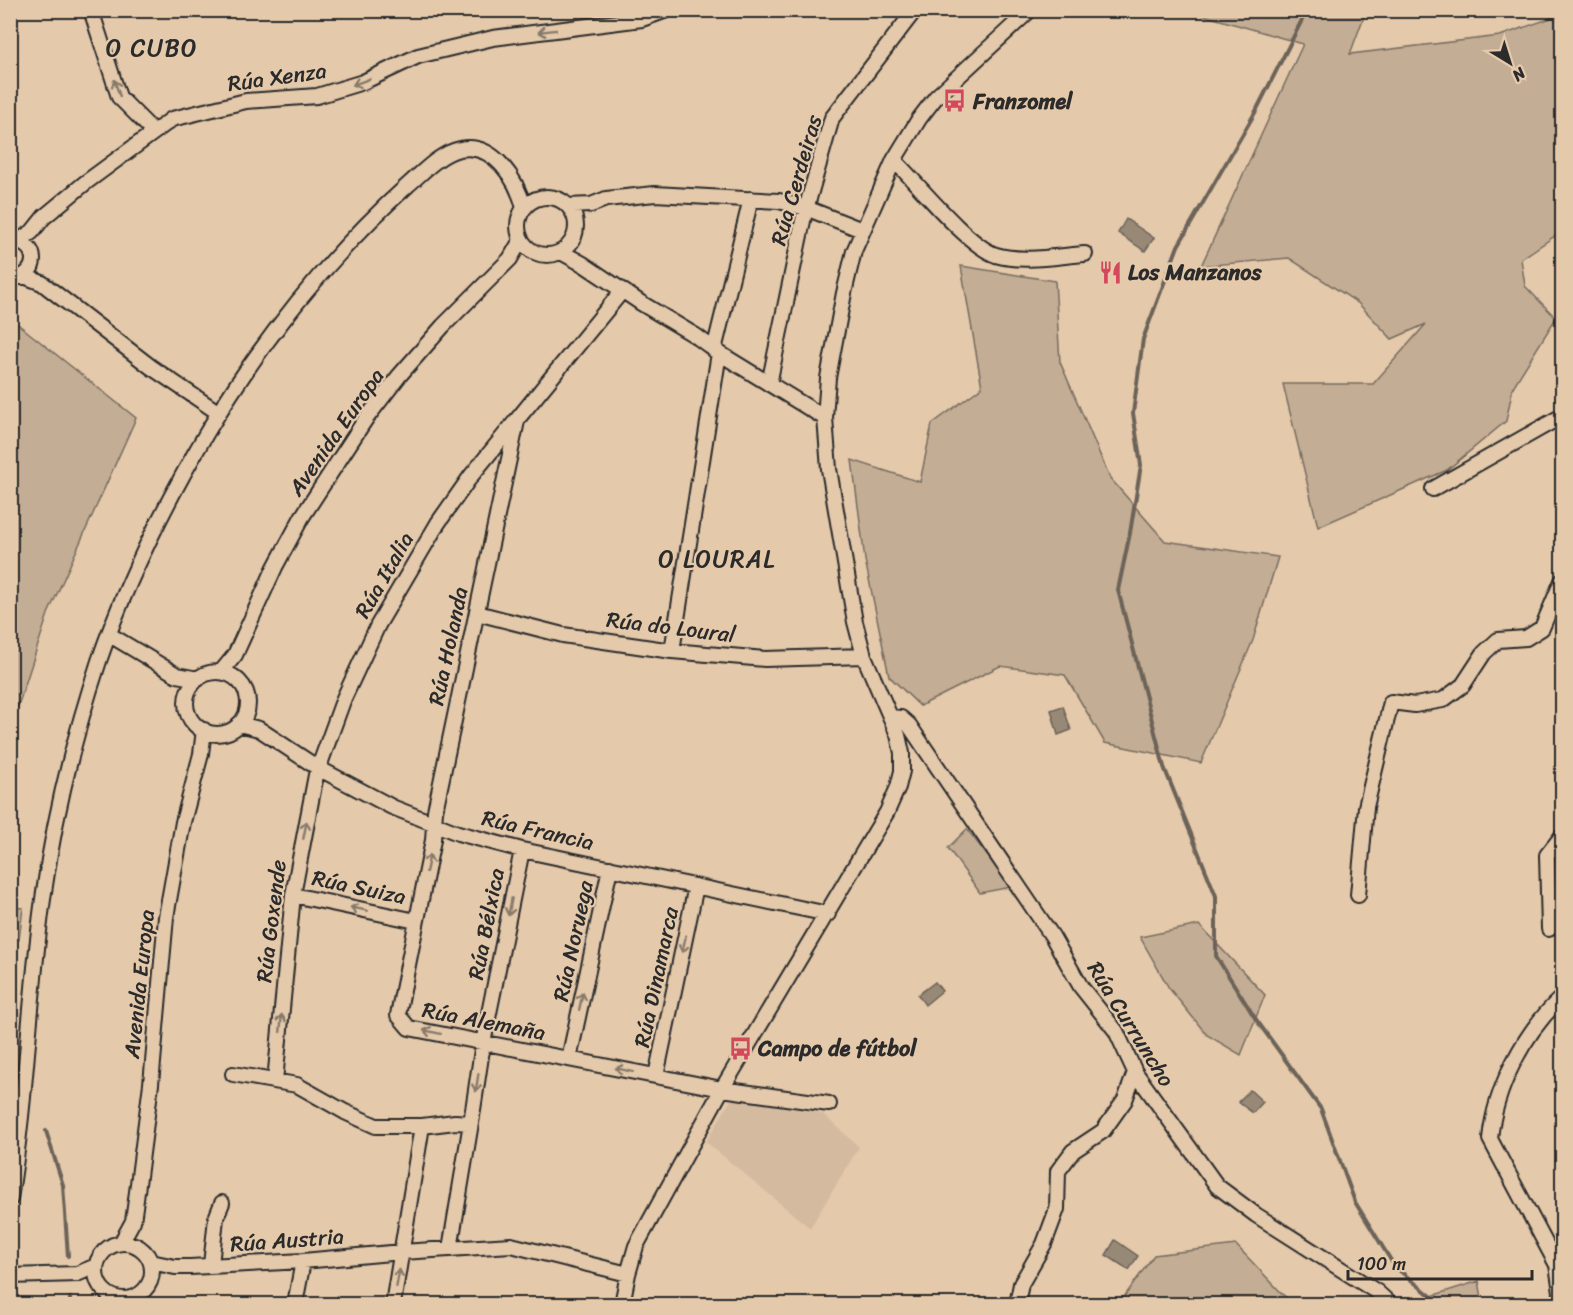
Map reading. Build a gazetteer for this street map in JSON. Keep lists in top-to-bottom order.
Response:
{
  "streets": {
    "street": [
      "Rúa Xenza",
      "Rúa Cerdeiras",
      "Avenida Europa",
      "Rúa Italia",
      "Rúa do Loural",
      "Rúa Holanda",
      "Rúa Francia",
      "Rúa Suiza",
      "Rúa Goxende",
      "Rúa Bélxica",
      "Rúa Noruega",
      "Rúa Dinamarca",
      "Rúa Alemaña",
      "Rúa Curruncho",
      "Rúa Austria"
    ]
  },
  "crossings": [
    ["Avenida Europa", "Rúa Francia"],
    ["Avenida Europa", "Rúa Austria"],
    ["Rúa Italia", "Rúa Holanda"],
    ["Rúa Italia", "Rúa Francia"],
    ["Rúa Italia", "Rúa Goxende"],
    ["Rúa do Loural", "Rúa Holanda"],
    ["Rúa Holanda", "Rúa Francia"],
    ["Rúa Holanda", "Rúa Alemaña"],
    ["Rúa Francia", "Rúa Goxende"],
    ["Rúa Francia", "Rúa Bélxica"],
    ["Rúa Francia", "Rúa Noruega"],
    ["Rúa Francia", "Rúa Dinamarca"],
    ["Rúa Francia", "Rúa Alemaña"],
    ["Rúa Suiza", "Rúa Goxende"],
    ["Rúa Suiza", "Rúa Alemaña"],
    ["Rúa Bélxica", "Rúa Alemaña"],
    ["Rúa Noruega", "Rúa Alemaña"],
    ["Rúa Dinamarca", "Rúa Alemaña"]
  ],
  "one_way": [
    "Rúa Xenza",
    "Rúa Suiza",
    "Rúa Goxende",
    "Rúa Bélxica",
    "Rúa Noruega"
  ],
  "districts": ["O CUBO", "O LOURAL"],
  "places": {
    "bus stop": ["Franzomel", "Campo de fútbol"],
    "restaurant": ["Los Manzanos"]
  },
  "scale_bar": "100 m",
  "north": "bottom right"
}
